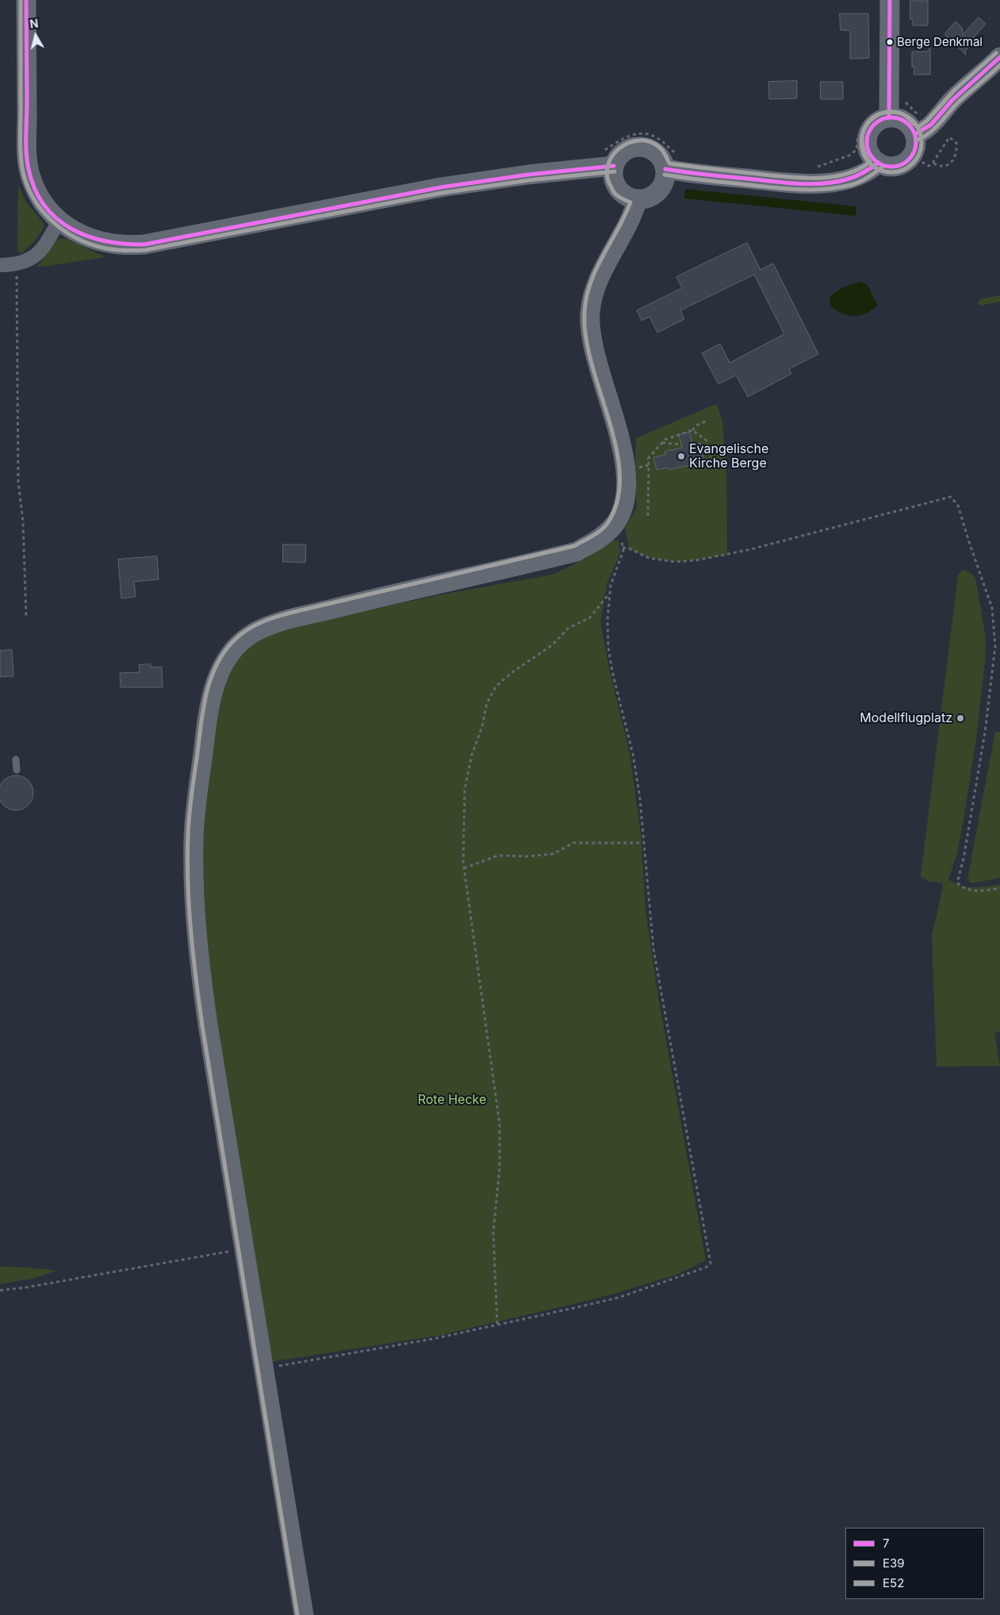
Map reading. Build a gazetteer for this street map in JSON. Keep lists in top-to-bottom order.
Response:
{
  "parks": ["Rote Hecke"],
  "places": ["Berge Denkmal", "Evangelische Kirche Berge", "Modellflugplatz"],
  "lines": ["transit line 7", "transit line E39", "transit line E52"],
  "legend": ["7", "E39", "E52"],
  "north": "top"
}
